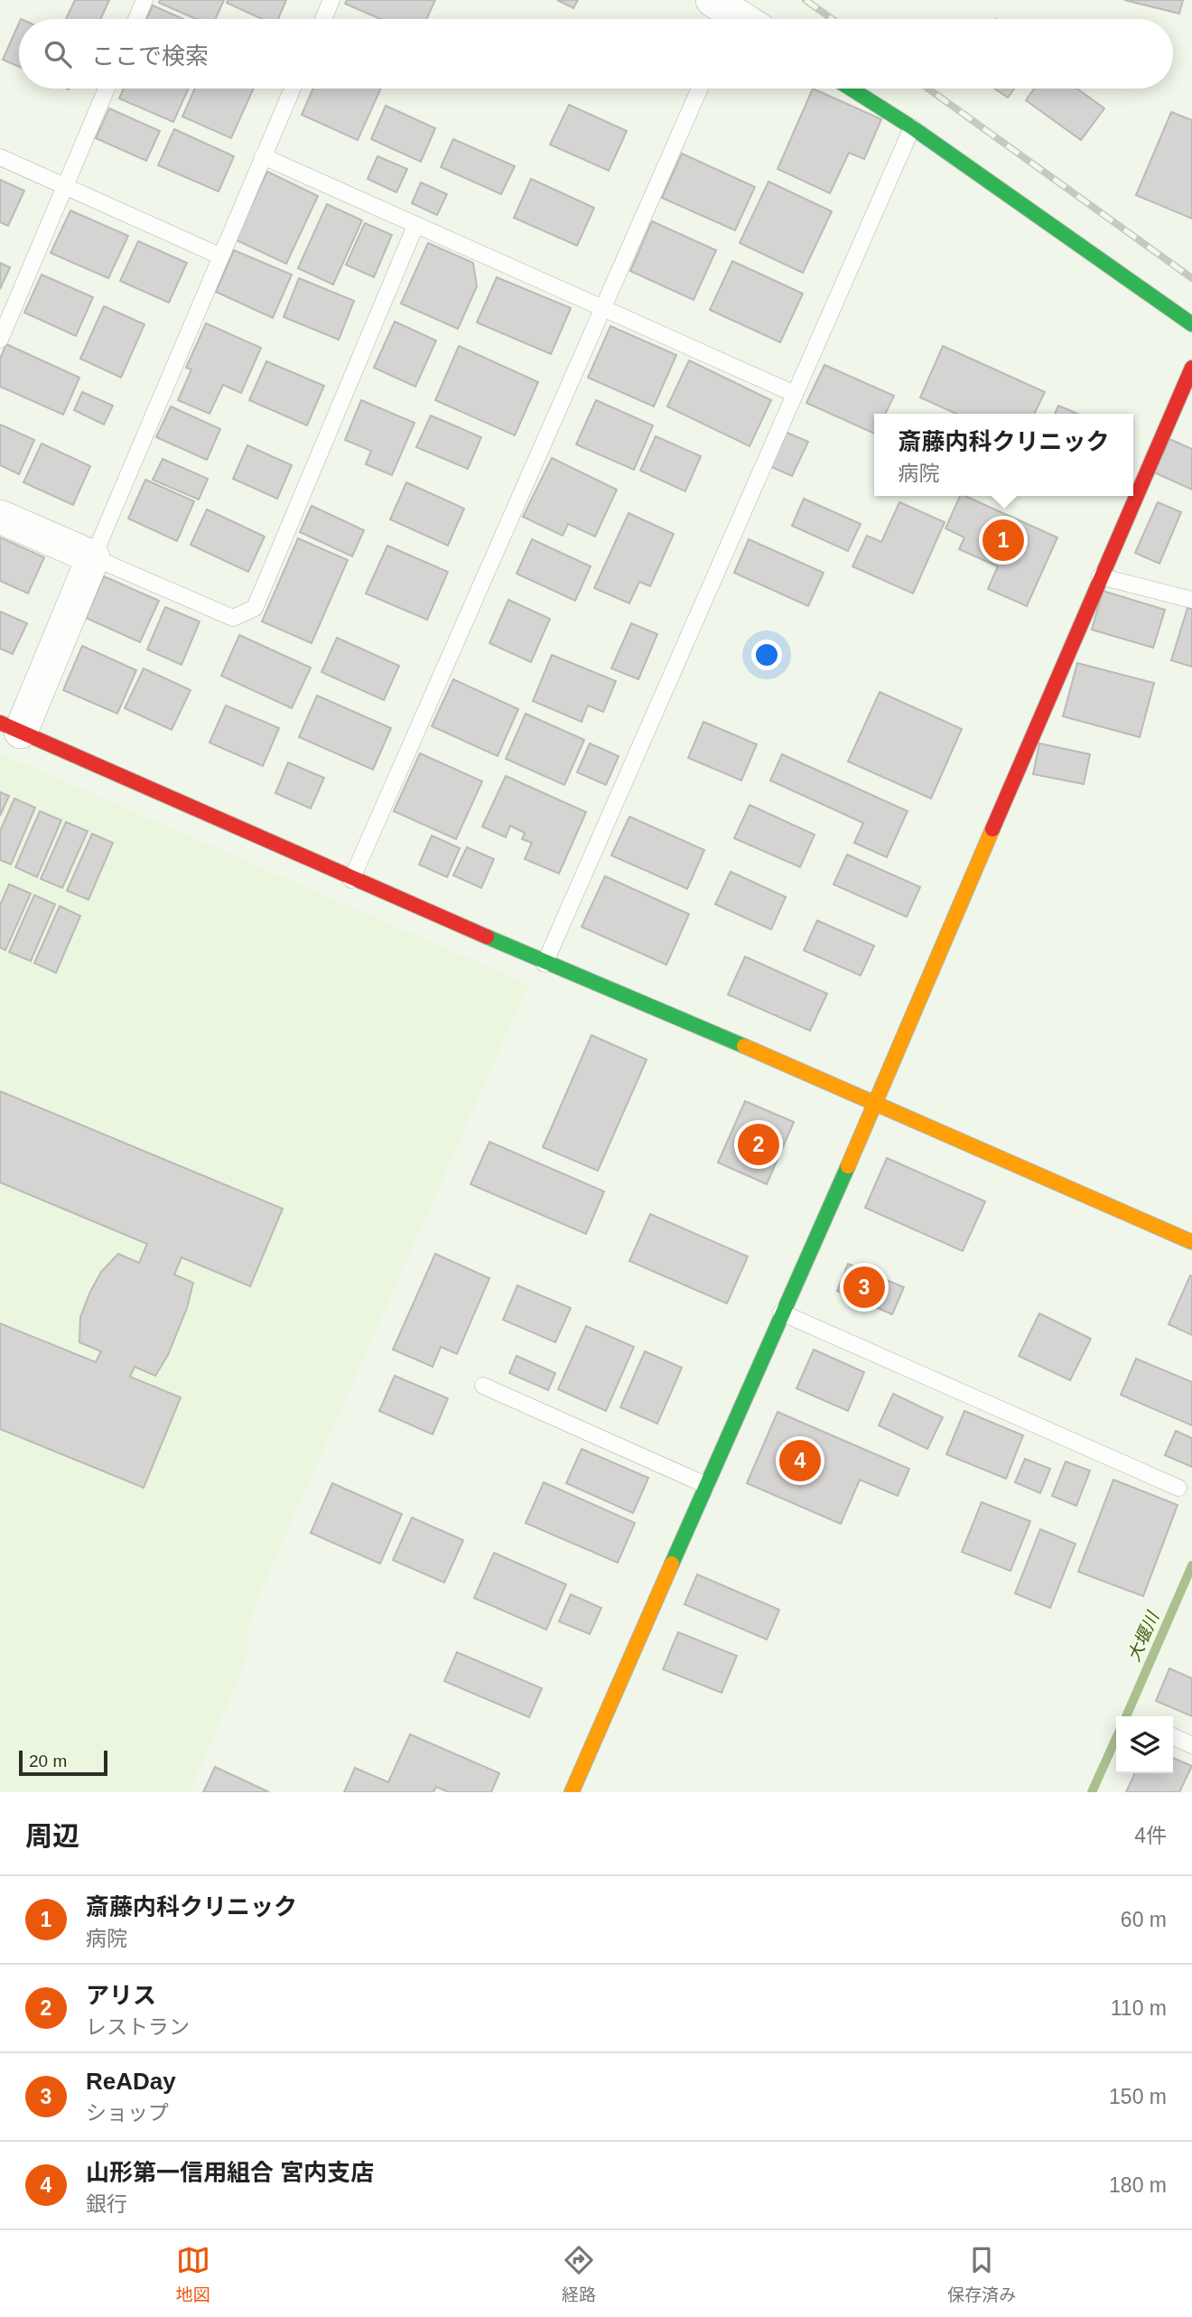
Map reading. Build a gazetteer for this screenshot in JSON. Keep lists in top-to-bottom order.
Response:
{
  "water": ["大堰川"],
  "scale_bar": "20 m",
  "page": {
    "search": "ここで検索",
    "popup": ["斎藤内科クリニック", "病院"],
    "pins": [
      "1",
      "2",
      "3",
      "4"
    ],
    "scale": "20 m",
    "heading": ["周辺", "4件"],
    "list": [
      {
        "mark": "1",
        "name": "斎藤内科クリニック",
        "note": "病院",
        "value": "60 m"
      },
      {
        "mark": "2",
        "name": "アリス",
        "note": "レストラン",
        "value": "110 m"
      },
      {
        "mark": "3",
        "name": "ReADay",
        "note": "ショップ",
        "value": "150 m"
      },
      {
        "mark": "4",
        "name": "山形第一信用組合 宮内支店",
        "note": "銀行",
        "value": "180 m"
      }
    ],
    "nav": ["地図", "経路", "保存済み"]
  }
}
